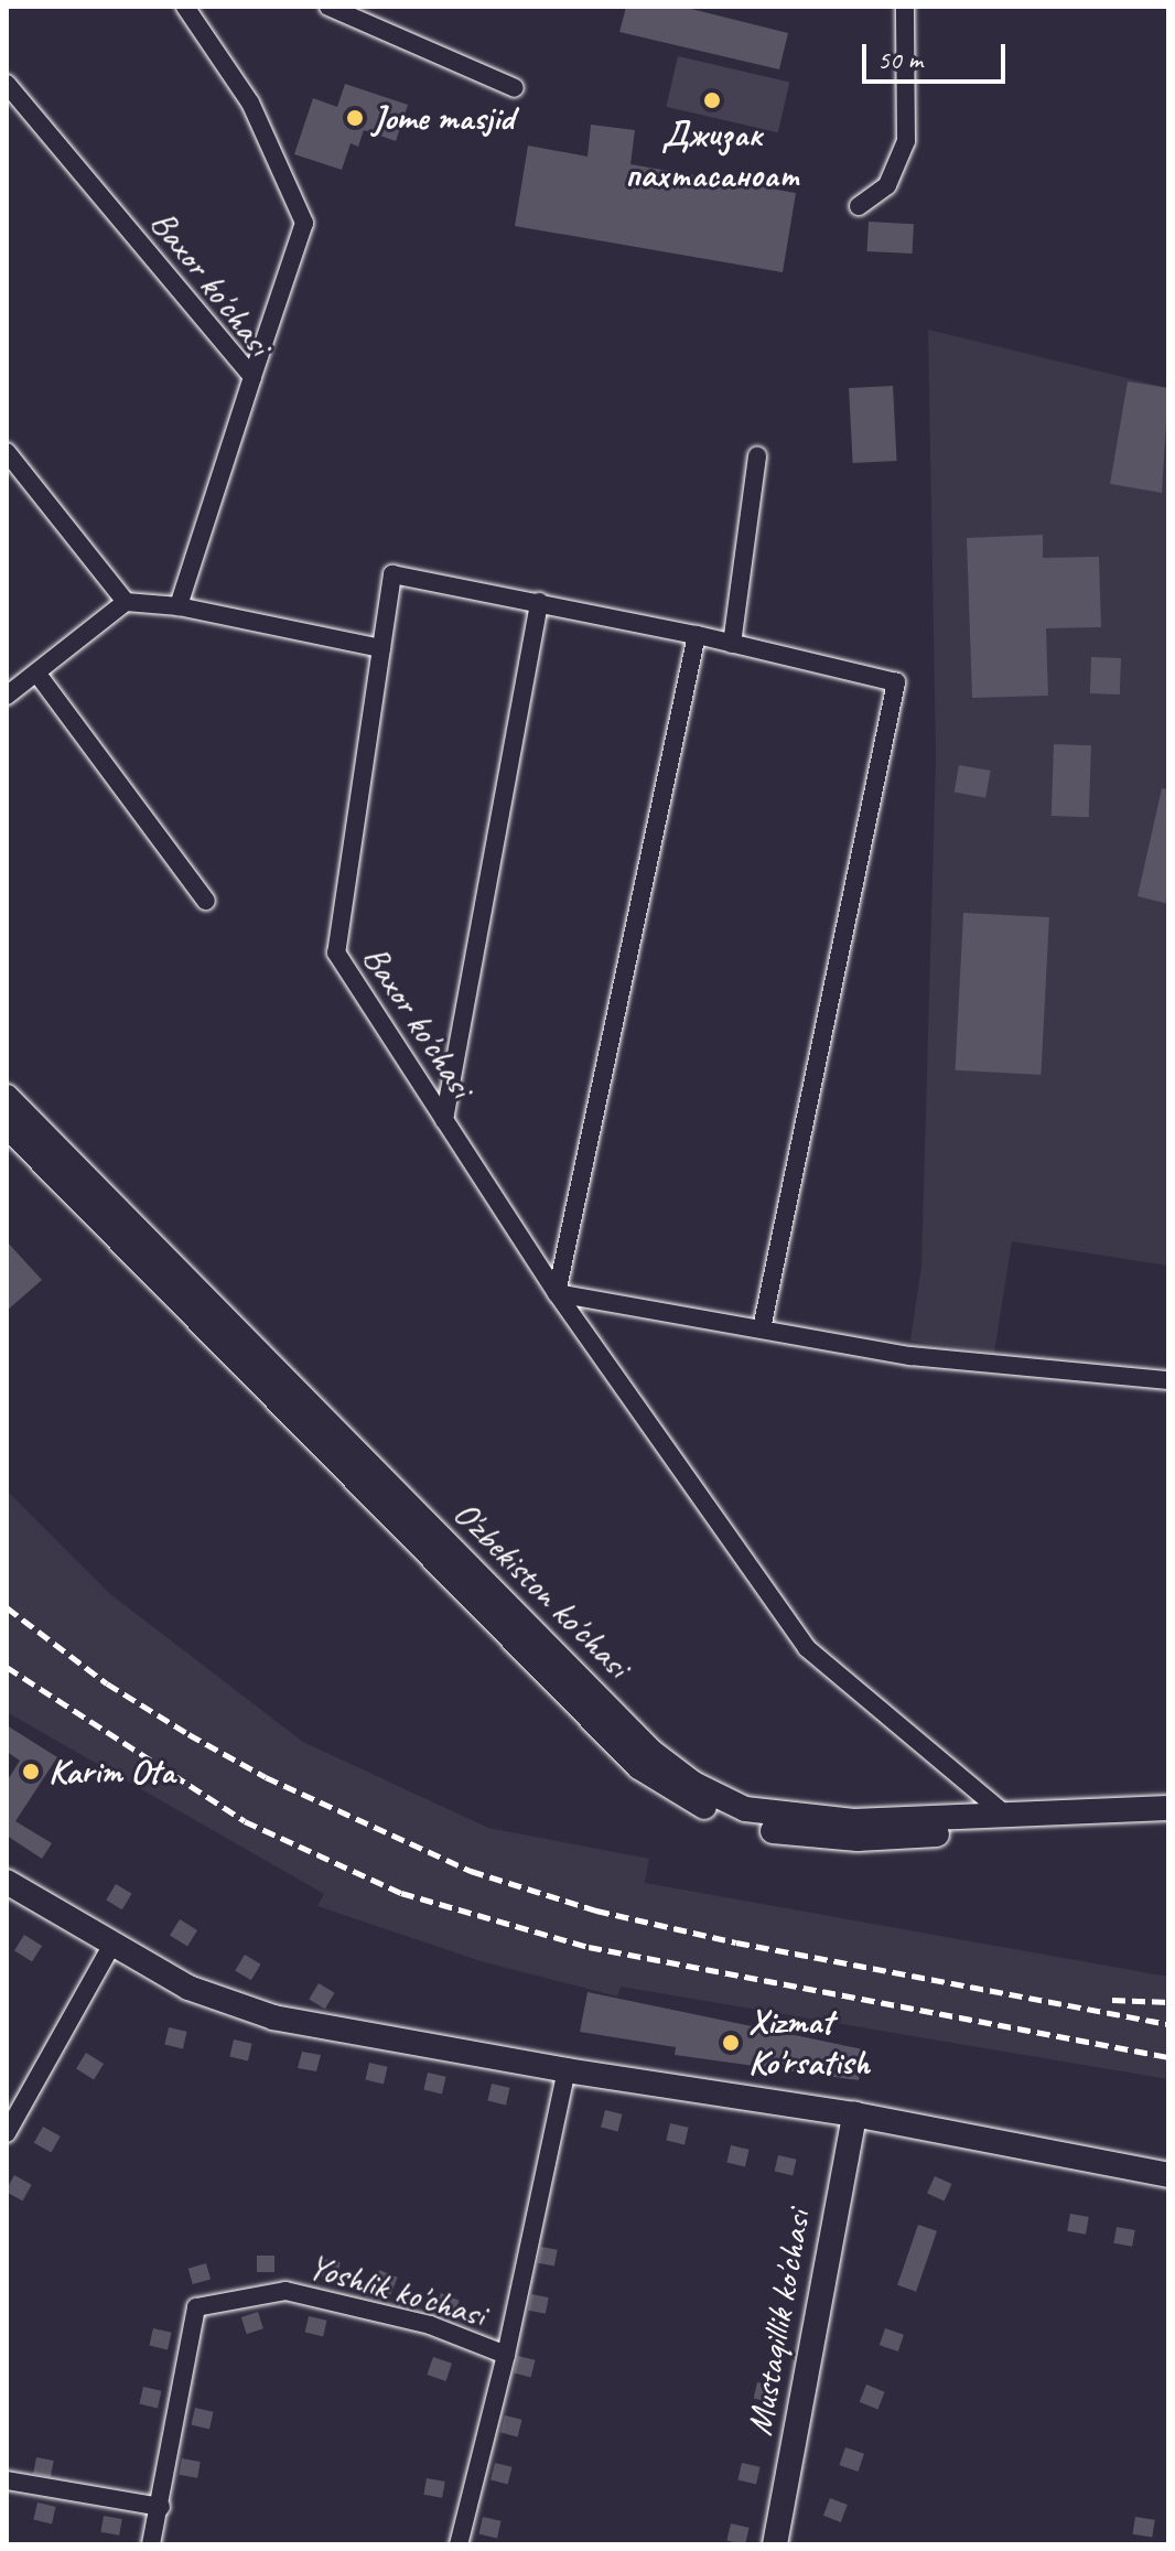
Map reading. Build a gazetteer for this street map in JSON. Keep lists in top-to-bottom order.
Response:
{
  "streets": {
    "main road": ["O'zbekiston ko'chasi", "Mustaqillik ko'chasi"],
    "street": ["Baxor ko'chasi", "Yoshlik ko'chasi"]
  },
  "crossings": [
    ["Baxor ko'chasi", "O'zbekiston ko'chasi"]
  ],
  "places": [
    "Джизак пахтасаноат",
    "Jome masjid",
    "Karim Ota",
    "Xizmat Ko'rsatish"
  ],
  "scale_bar": "50 m"
}
